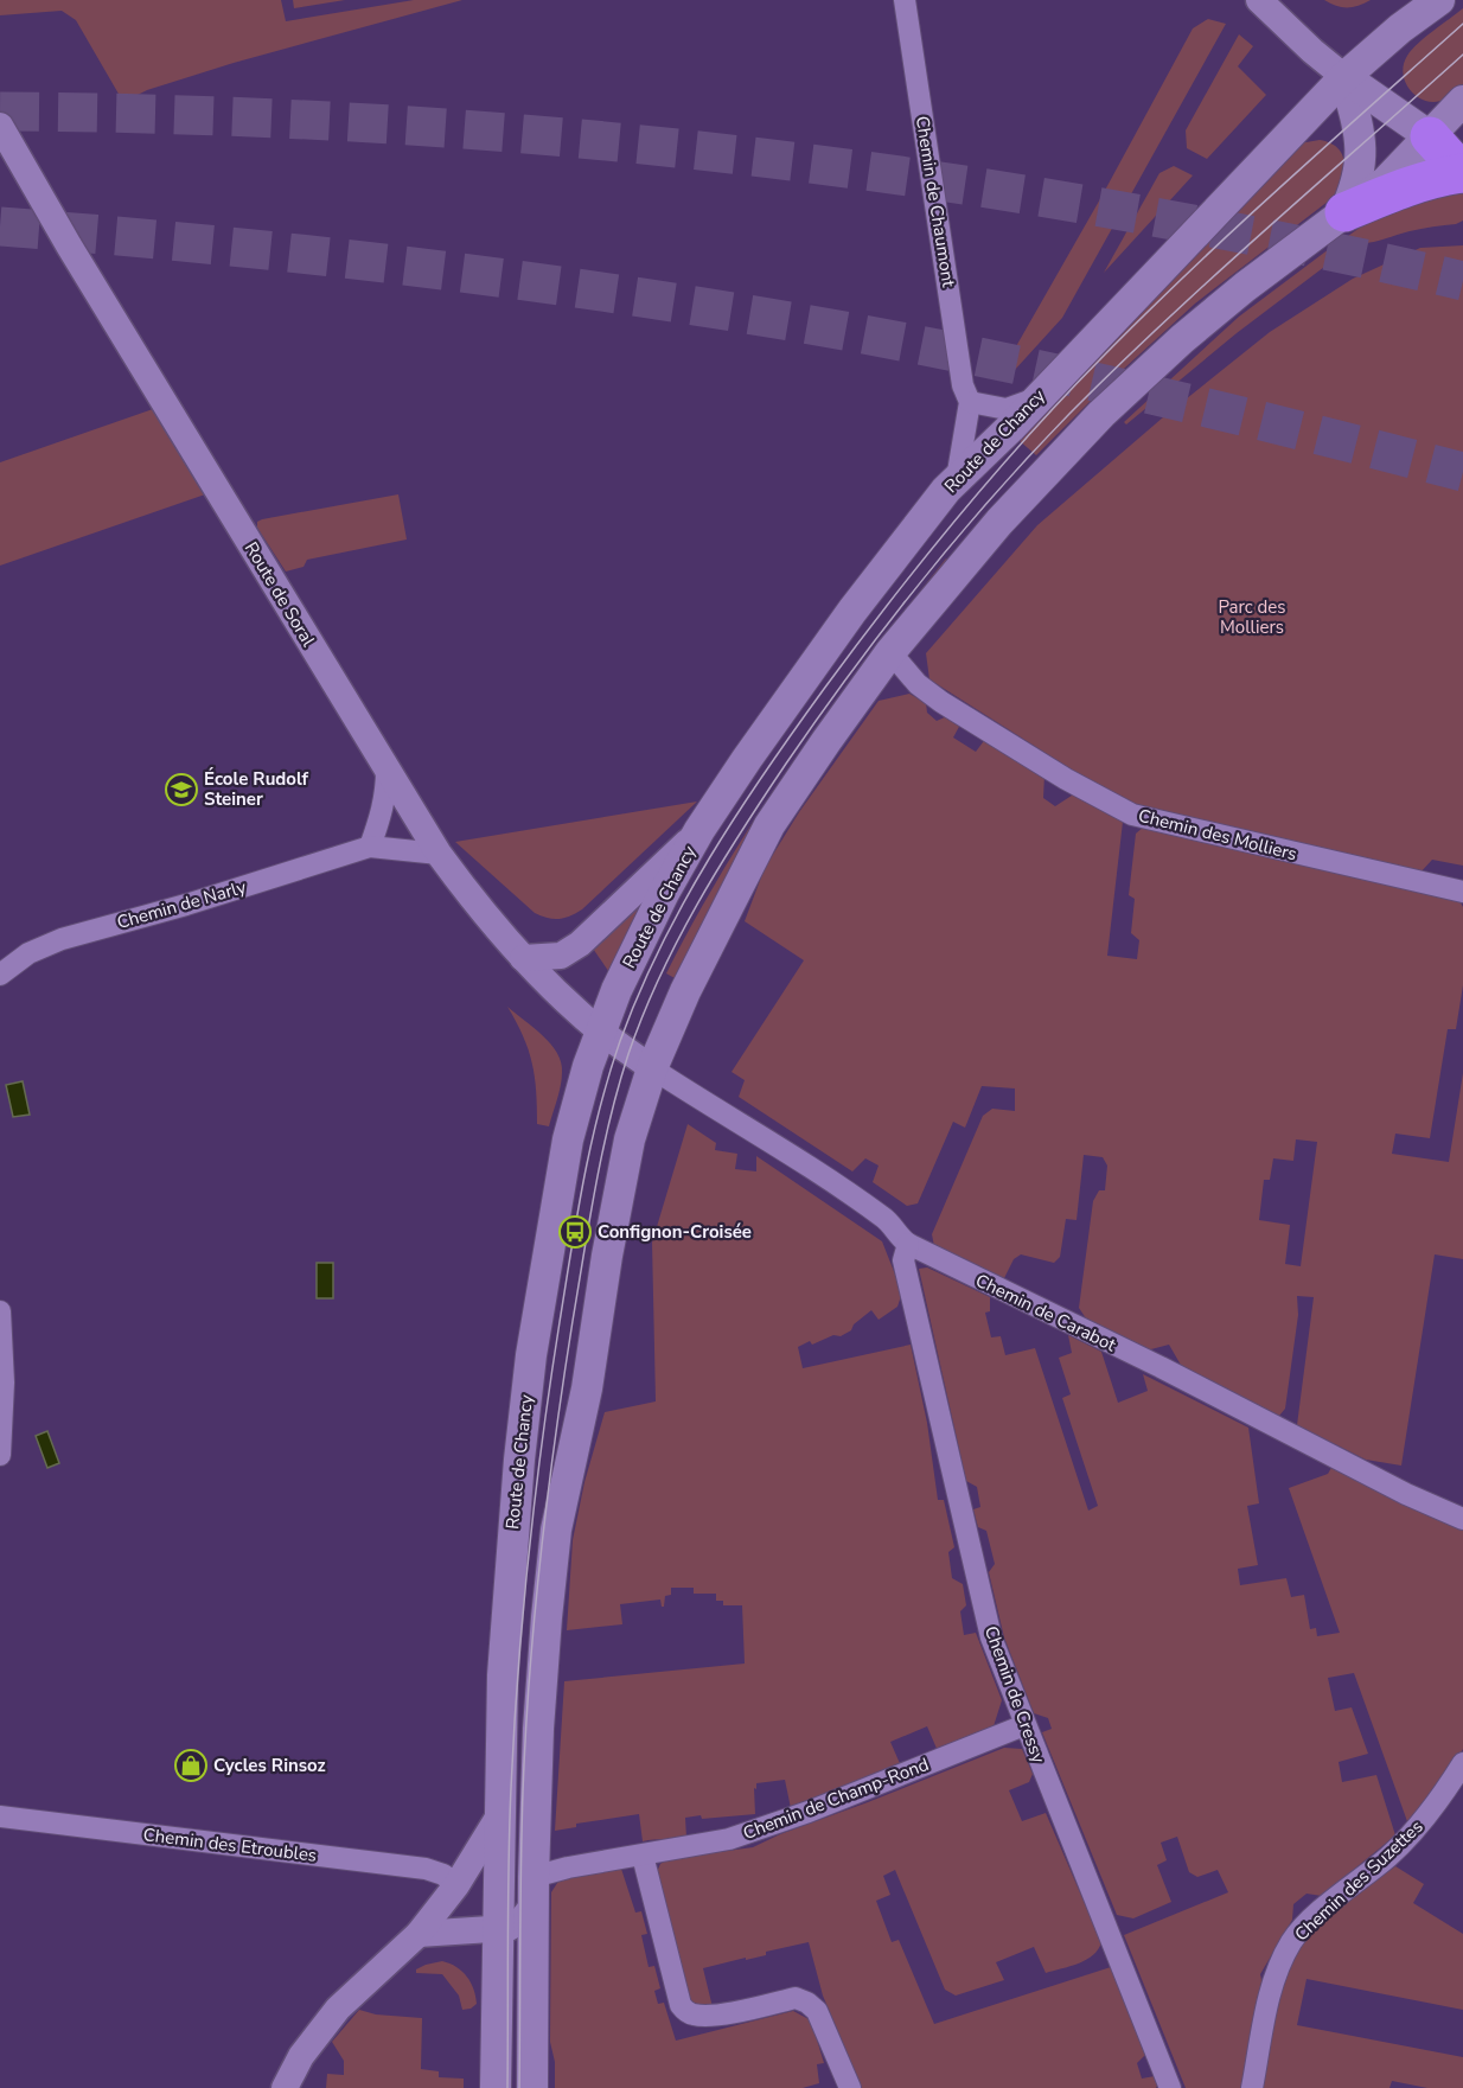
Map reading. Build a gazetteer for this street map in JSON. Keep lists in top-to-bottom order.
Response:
{
  "streets": {
    "main road": ["Route de Chancy"],
    "street": [
      "Chemin de Chaumont",
      "Route de Soral",
      "Chemin des Molliers",
      "Chemin de Narly",
      "Chemin de Carabot",
      "Chemin de Cressy",
      "Chemin de Champ-Rond",
      "Chemin des Etroubles",
      "Chemin des Suzettes"
    ]
  },
  "crossings": [
    ["Chemin de Chaumont", "Route de Chancy"],
    ["Route de Chancy", "Route de Soral"],
    ["Route de Soral", "Chemin de Narly"],
    ["Route de Soral", "Chemin de Carabot"],
    ["Chemin de Carabot", "Chemin de Cressy"],
    ["Chemin de Cressy", "Chemin de Champ-Rond"]
  ],
  "parks": ["Parc des Molliers"],
  "places": {
    "school or university": ["École Rudolf Steiner"],
    "bus stop": ["Confignon-Croisée"],
    "shop": ["Cycles Rinsoz"]
  }
}
